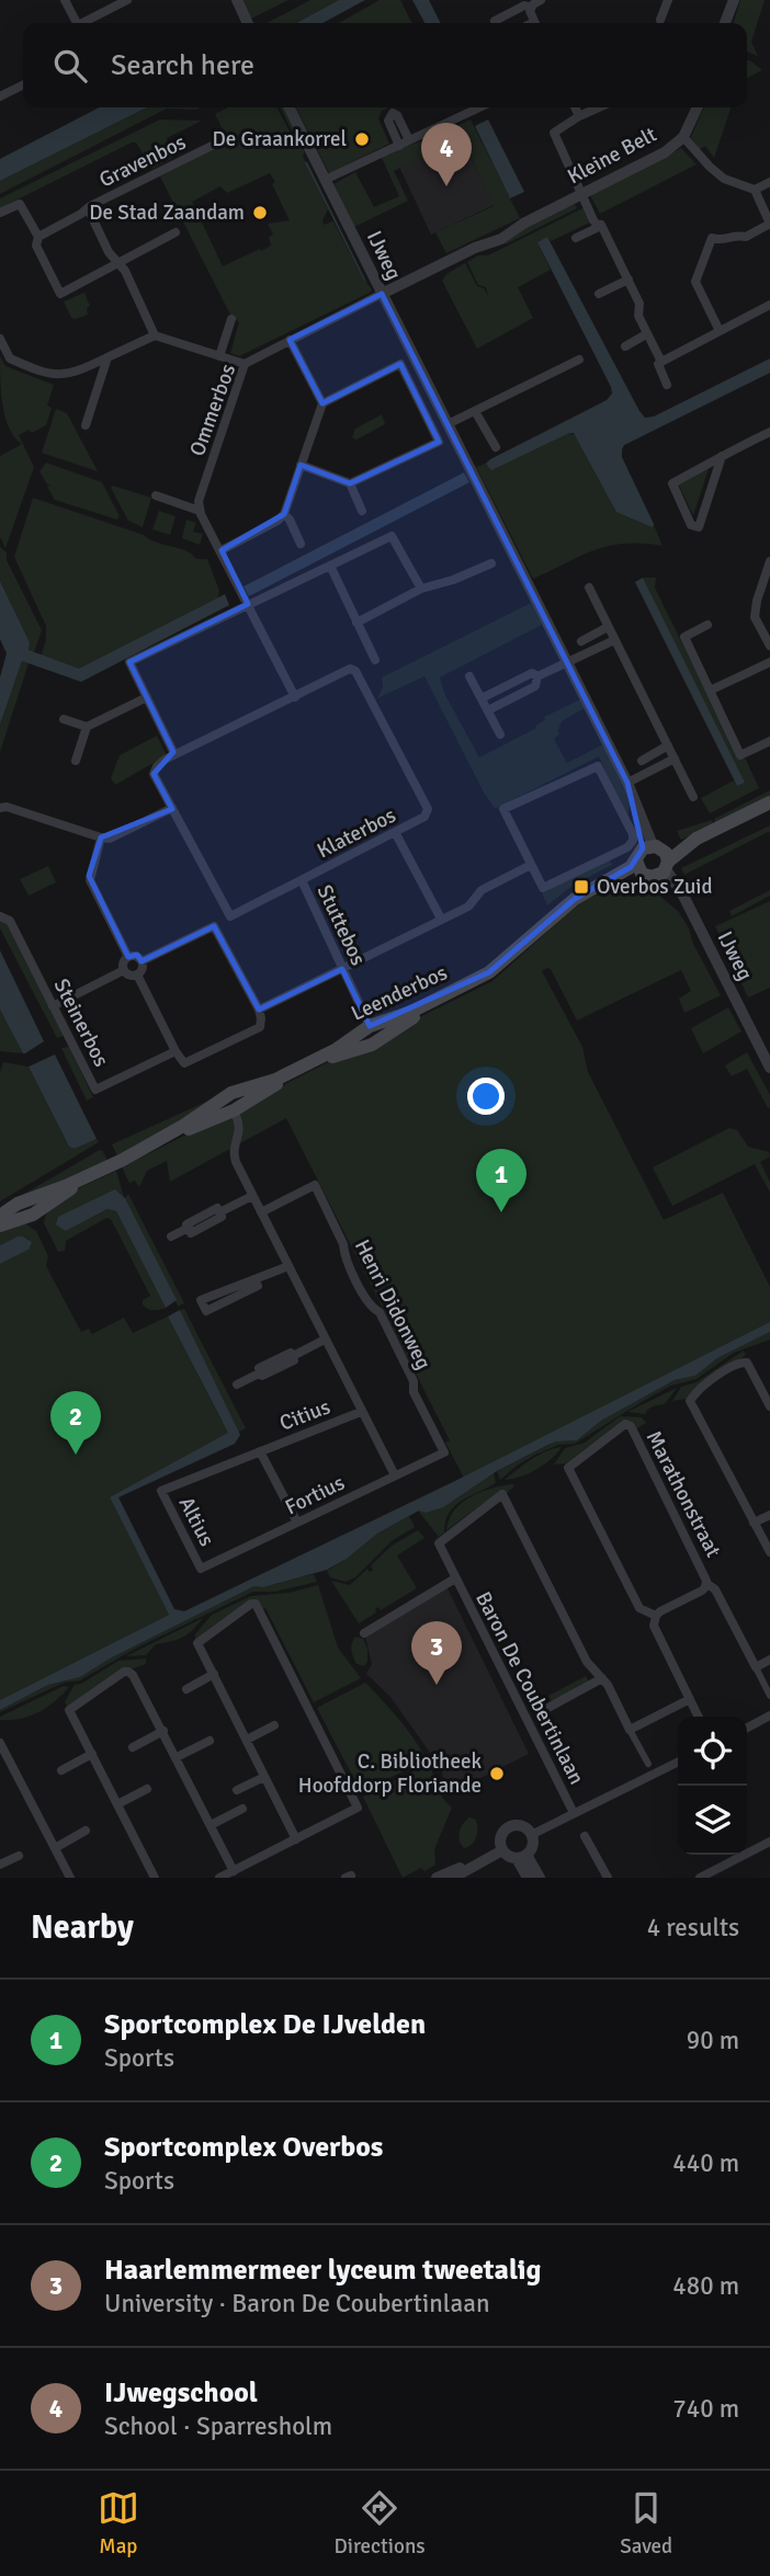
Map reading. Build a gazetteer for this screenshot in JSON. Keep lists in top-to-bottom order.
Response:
{
  "streets": {
    "main road": ["Leenderbos"],
    "street": [
      "Kleine Belt",
      "Gravenbos",
      "IJweg",
      "Ommerbos",
      "Klaterbos",
      "Stuttebos",
      "Steinerbos",
      "Henri Didonweg",
      "Citius",
      "Marathonstraat",
      "Fortius",
      "Altius",
      "Baron De Coubertinlaan"
    ]
  },
  "crossings": [
    ["Kleine Belt", "IJweg"],
    ["Kleine Belt", "Ommerbos"],
    ["IJweg", "Ommerbos"],
    ["IJweg", "Leenderbos"],
    ["Klaterbos", "Stuttebos"],
    ["Stuttebos", "Leenderbos"],
    ["Henri Didonweg", "Fortius"],
    ["Citius", "Fortius"],
    ["Citius", "Altius"],
    ["Fortius", "Altius"]
  ],
  "places": {
    "other": ["De Graankorrel", "De Stad Zaandam", "C. Bibliotheek Hoofddorp Floriande"],
    "transit": ["Overbos Zuid"]
  },
  "page": {
    "search": "Search here",
    "pins": [
      "4",
      "1",
      "2",
      "3"
    ],
    "heading": ["Nearby", "4 results"],
    "list": [
      {
        "mark": "1",
        "name": "Sportcomplex De IJvelden",
        "note": "Sports",
        "value": "90 m"
      },
      {
        "mark": "2",
        "name": "Sportcomplex Overbos",
        "note": "Sports",
        "value": "440 m"
      },
      {
        "mark": "3",
        "name": "Haarlemmermeer lyceum tweetalig",
        "note": "University · Baron De Coubertinlaan",
        "value": "480 m"
      },
      {
        "mark": "4",
        "name": "IJwegschool",
        "note": "School · Sparresholm",
        "value": "740 m"
      }
    ],
    "nav": ["Map", "Directions", "Saved"]
  }
}
